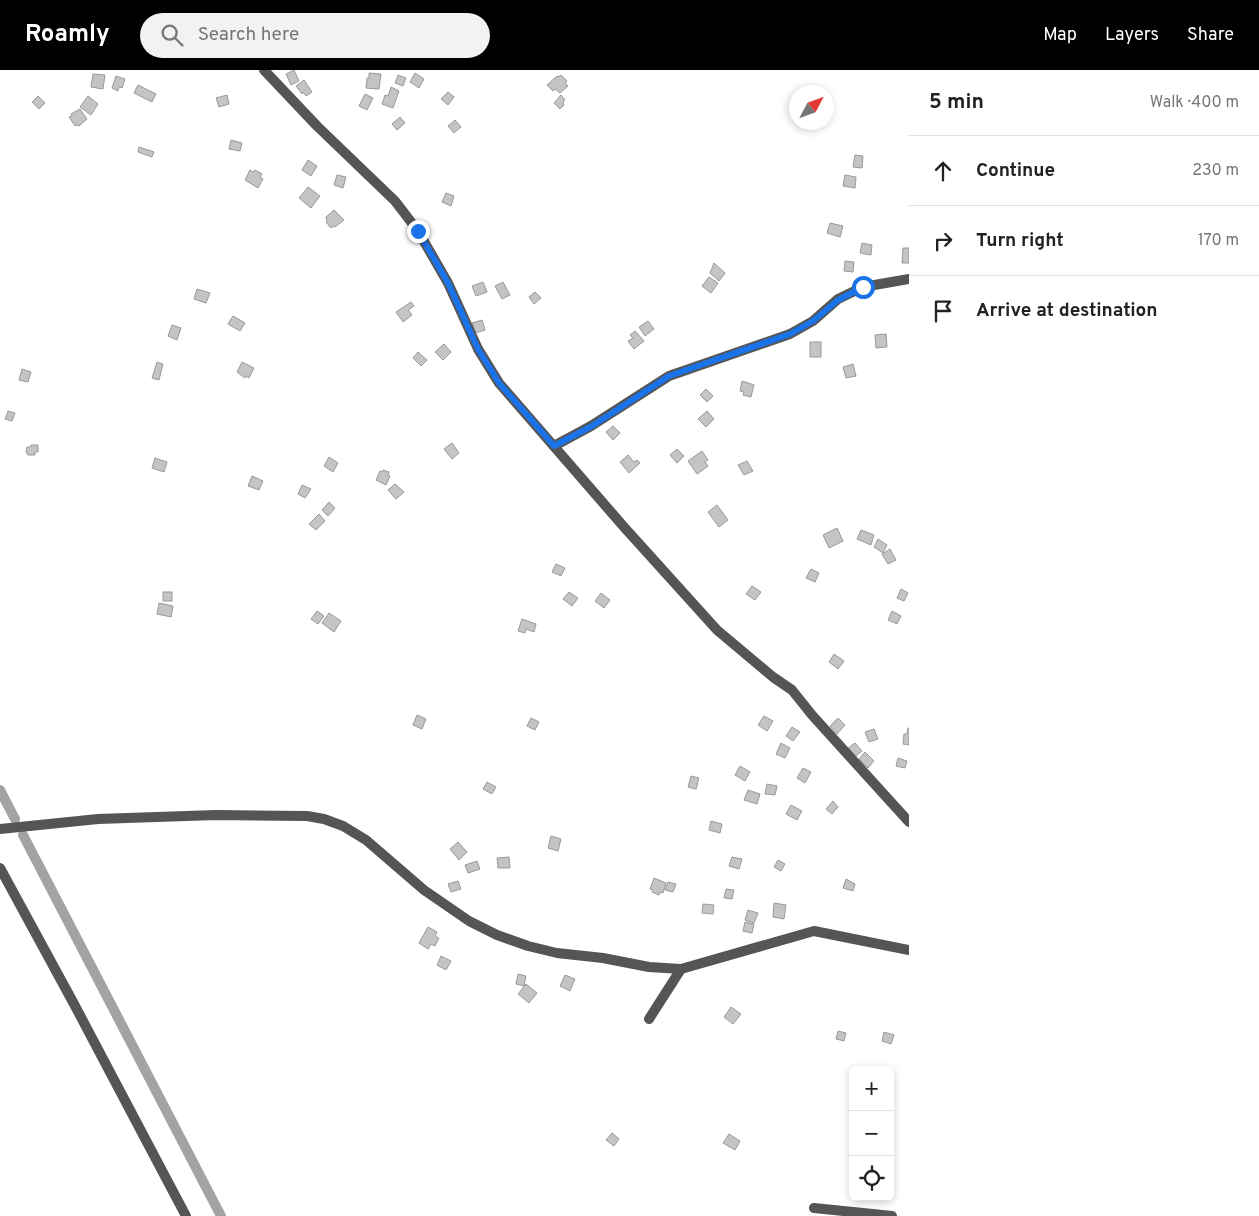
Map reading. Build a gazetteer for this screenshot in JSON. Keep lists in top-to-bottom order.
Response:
{
  "north": "top right",
  "page": {
    "header": "Roamly",
    "search": "Search here",
    "nav": ["Map", "Layers", "Share"],
    "heading": ["5 min", "Walk · 400 m"],
    "list": [
      ["Continue", "230 m"],
      ["Turn right", "170 m"],
      "Arrive at destination"
    ],
    "map_buttons": ["+", "−"]
  }
}
